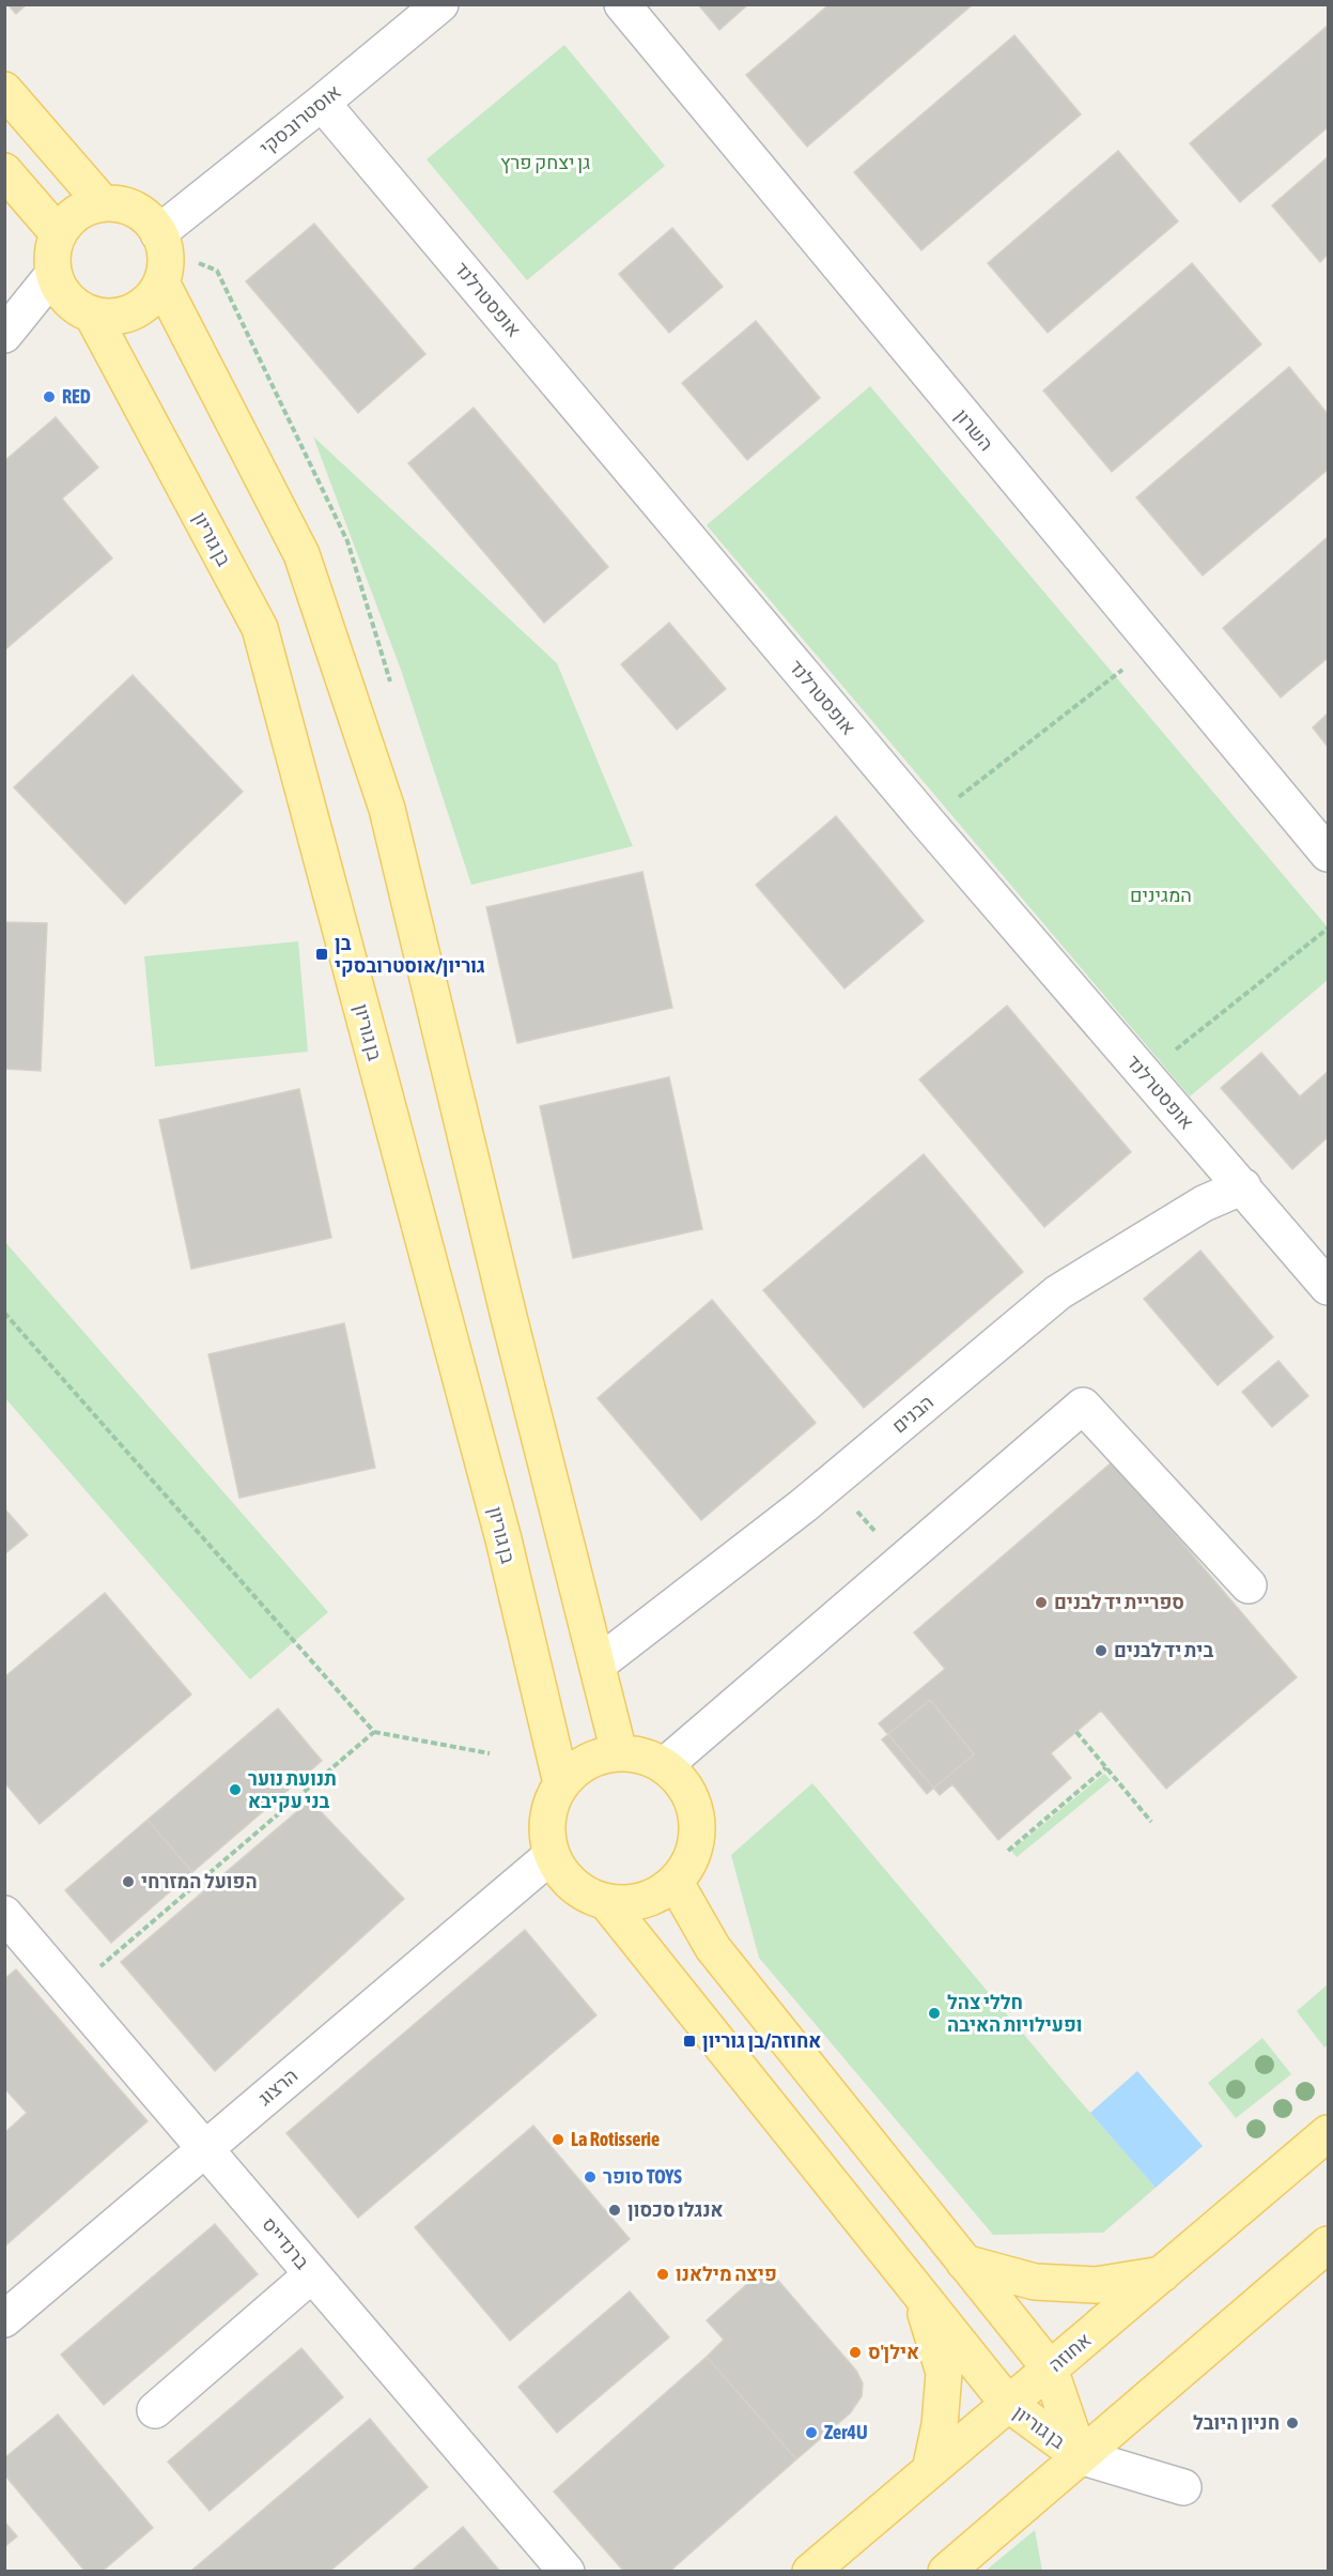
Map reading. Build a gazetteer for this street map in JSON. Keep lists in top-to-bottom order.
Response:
{
  "streets": {
    "main road": ["בן גוריון", "אחוזה"],
    "street": [
      "אוסטרובסקי",
      "אופסטרלנד",
      "השרון",
      "הבנים",
      "הרצוג",
      "ברנדייס"
    ]
  },
  "crossings": [
    ["אוסטרובסקי", "אופסטרלנד"],
    ["אוסטרובסקי", "בן גוריון"],
    ["אופסטרלנד", "הבנים"],
    ["בן גוריון", "הרצוג"],
    ["בן גוריון", "אחוזה"],
    ["הרצוג", "ברנדייס"]
  ],
  "parks": ["גן יצחק פרץ", "המגינים"],
  "places": {
    "other": [
      "RED",
      "ספריית יד לבנים",
      "בית יד לבנים",
      "תנועת נוער בני עקיבא",
      "הפועל המזרחי",
      "חללי צהל ופעילויות האיבה",
      "La Rotisserie",
      "סופר TOYS",
      "אנגלו סכסון",
      "פיצה מילאנו",
      "אילן'ס",
      "חניון היובל",
      "Zer4U"
    ],
    "transit": ["בן גוריון/אוסטרובסקי", "אחוזה/בן גוריון"]
  }
}
